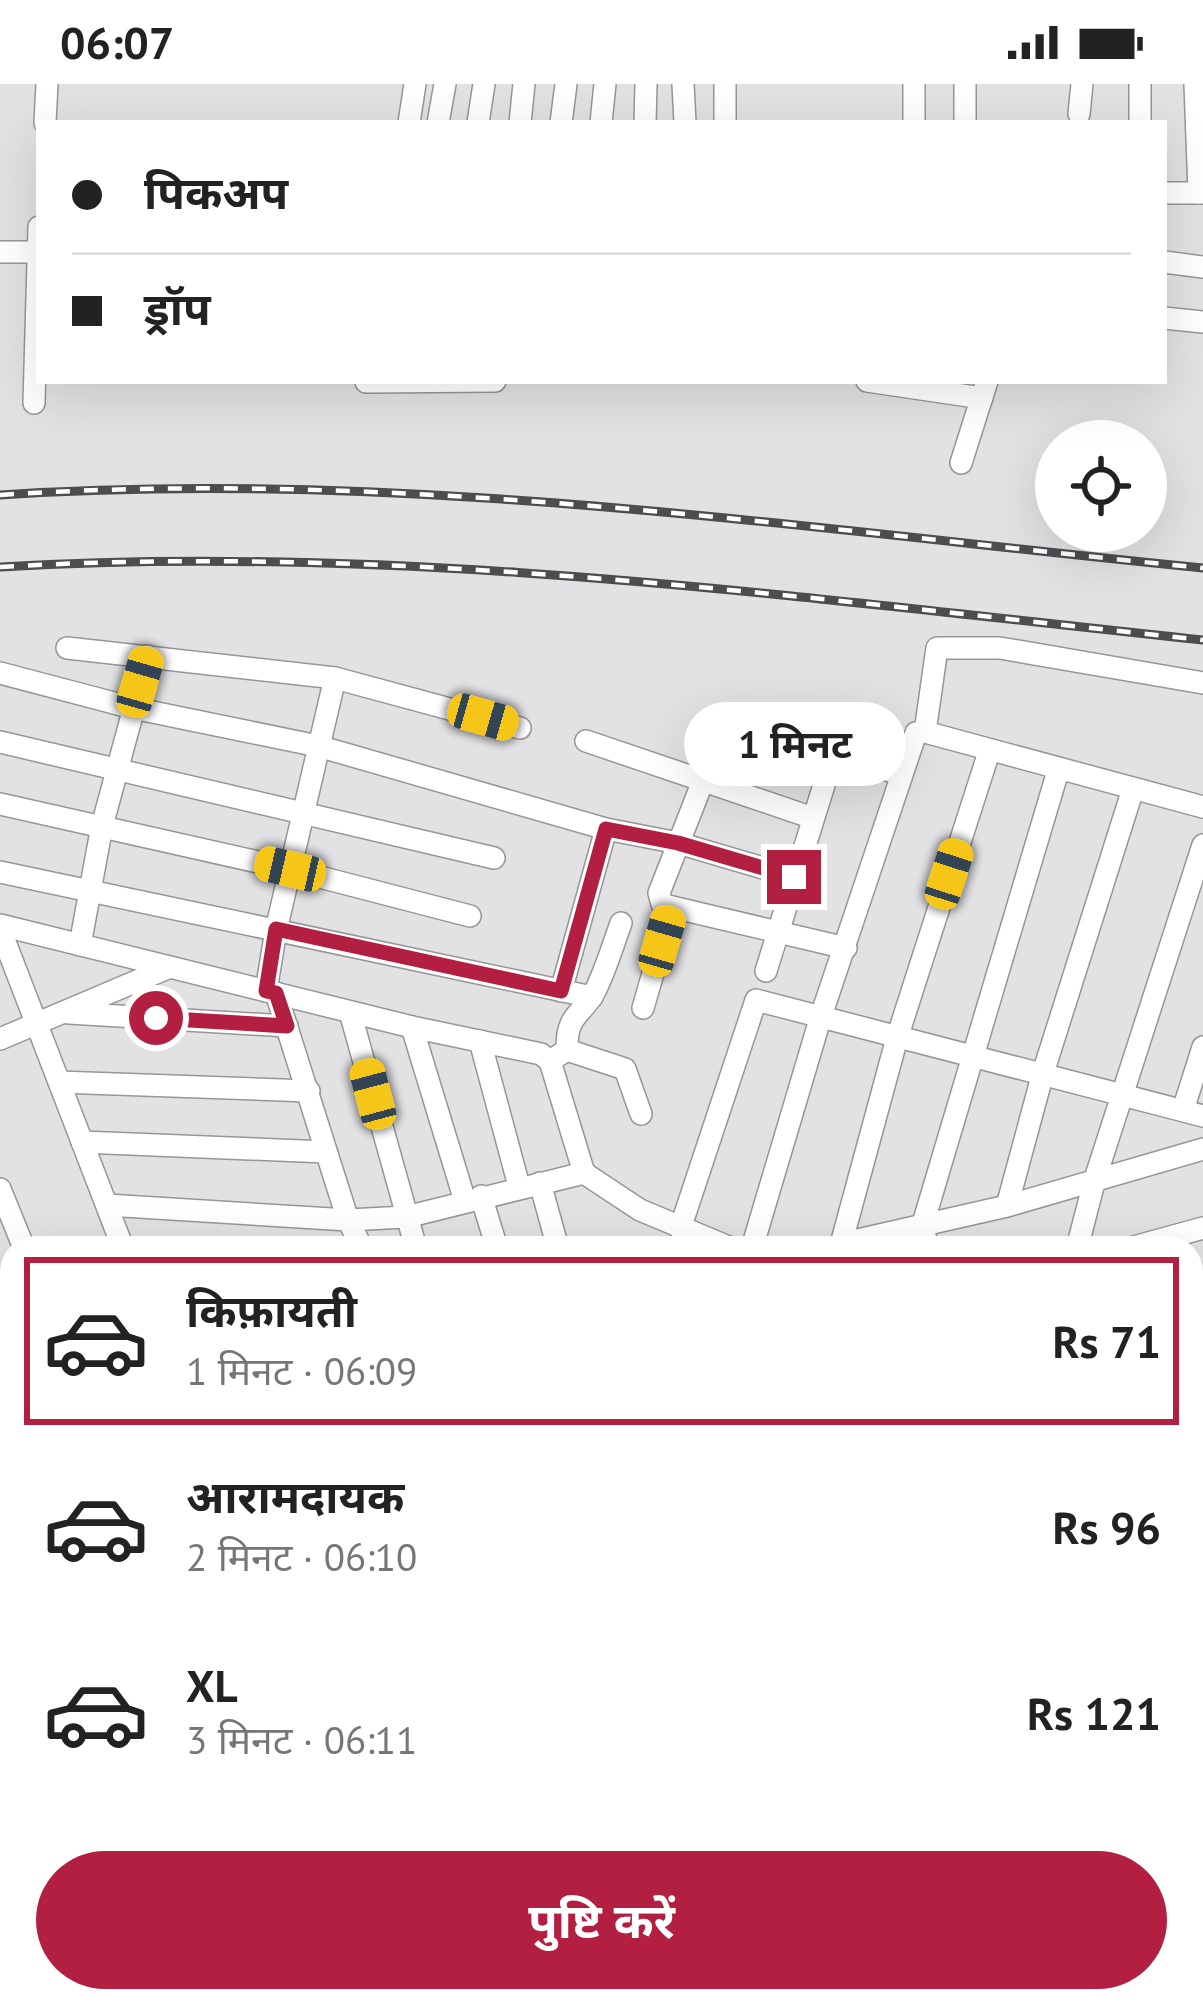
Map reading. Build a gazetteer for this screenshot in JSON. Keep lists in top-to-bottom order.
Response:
{
  "page": {
    "status": "06:07",
    "banner": ["पिकअप", "ड्रॉप"],
    "bubble": "1 मिनट",
    "list": [
      {
        "name": "किफ़ायती",
        "note": "1 मिनट · 06:09",
        "value": "Rs 71"
      },
      {
        "name": "आरामदायक",
        "note": "2 मिनट · 06:10",
        "value": "Rs 96"
      },
      {
        "name": "XL",
        "note": "3 मिनट · 06:11",
        "value": "Rs 121"
      }
    ],
    "buttons": "पुष्टि करें"
  }
}
